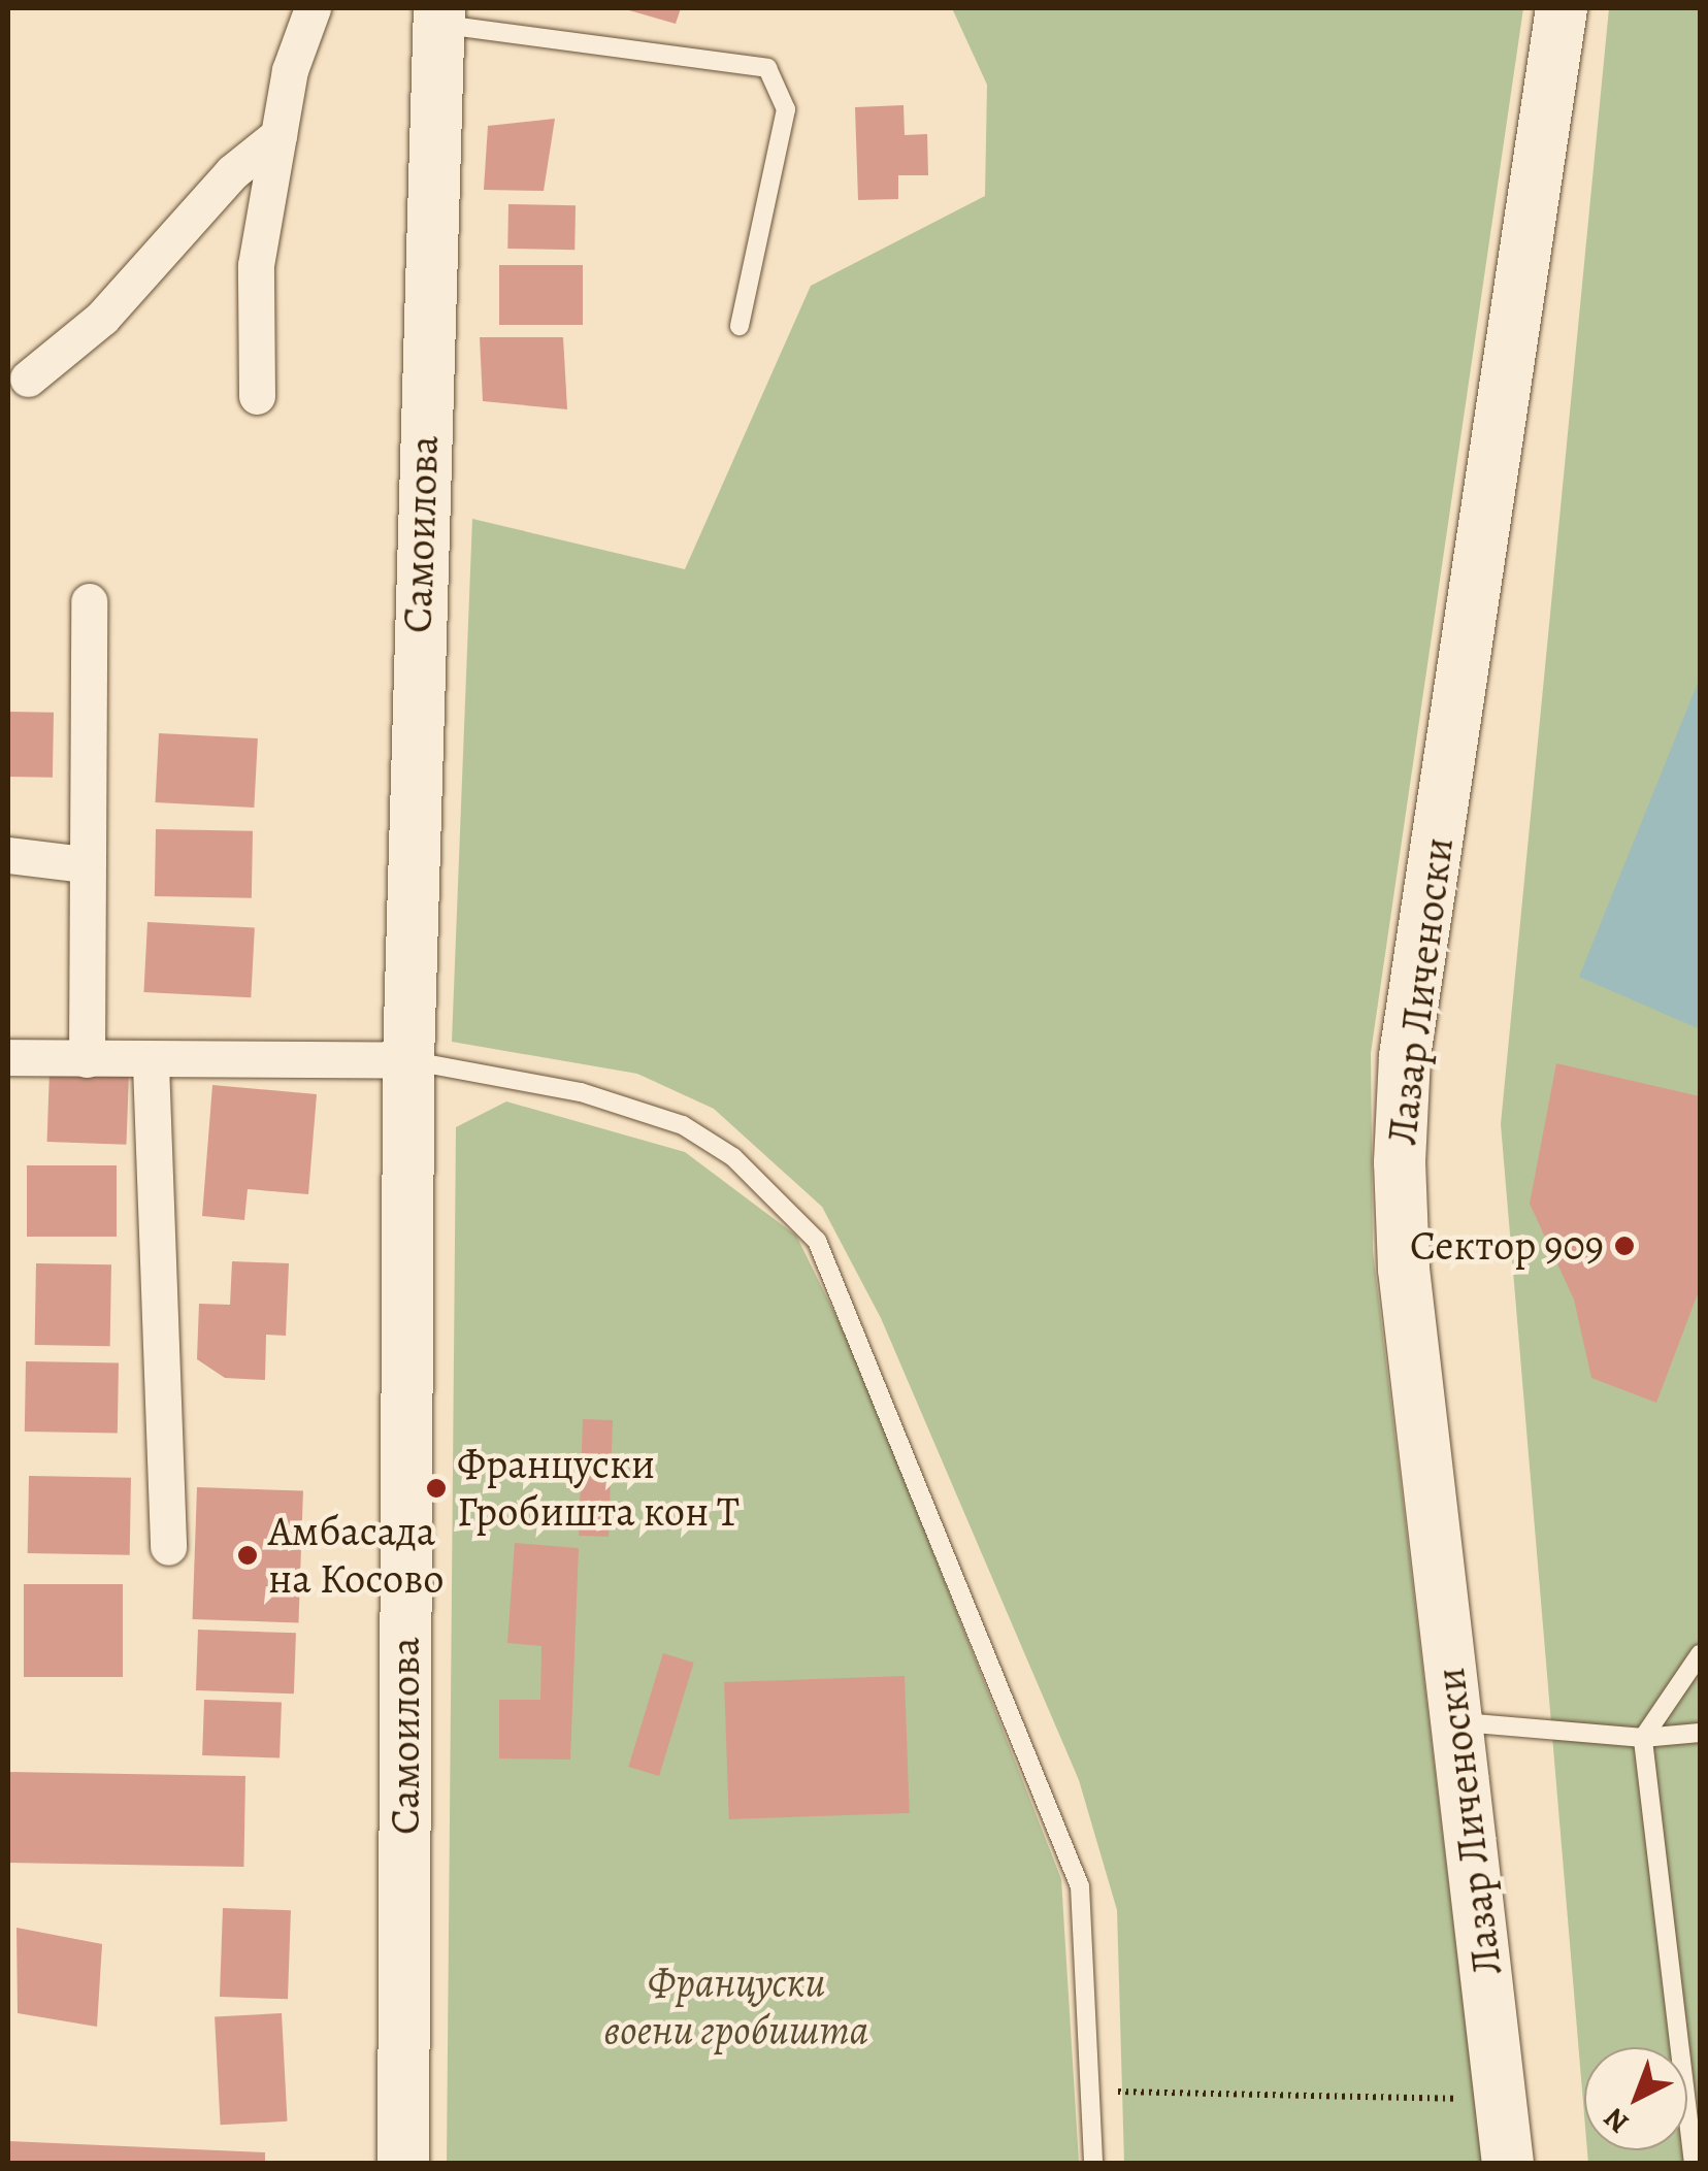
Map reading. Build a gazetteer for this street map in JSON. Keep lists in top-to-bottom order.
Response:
{
  "streets": {
    "street": ["Самоилова", "Лазар Личеноски"]
  },
  "parks": ["Француски воени гробишта"],
  "places": ["Сектор 909", "Француски Гробишта кон Т", "Амбасада на Косово"],
  "north": "bottom left"
}
